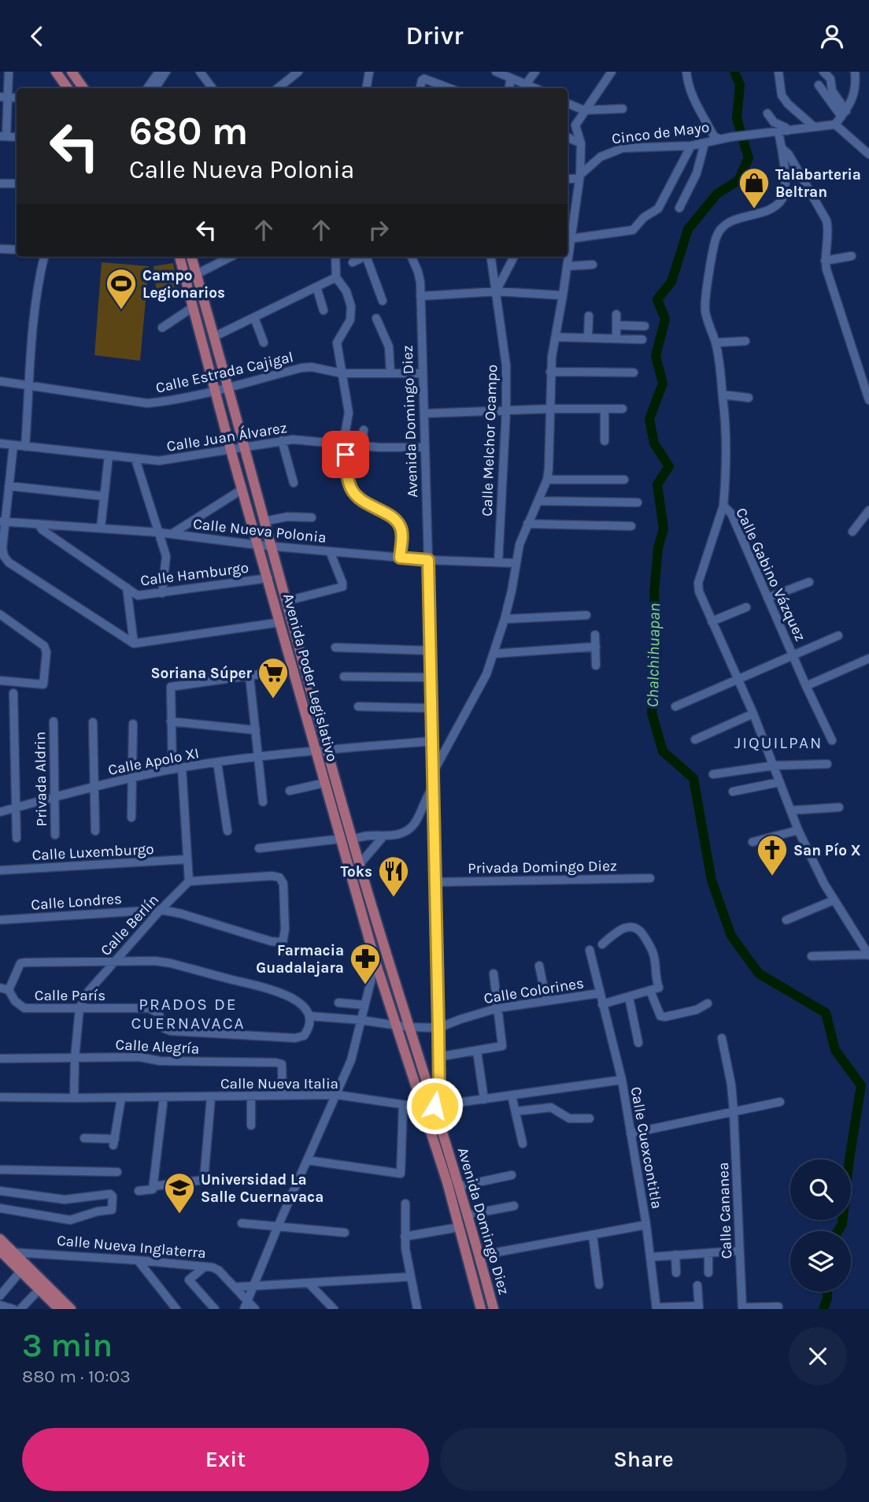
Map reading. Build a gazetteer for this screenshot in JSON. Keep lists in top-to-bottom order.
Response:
{
  "streets": {
    "main road": ["Avenida Domingo Diez", "Avenida Poder Legislativo", "Calle Nueva Inglaterra"],
    "street": [
      "Cinco de Mayo",
      "Calle Estrada Cajigal",
      "Calle Juan Álvarez",
      "Calle Melchor Ocampo",
      "Calle Nueva Polonia",
      "Calle Hamburgo",
      "Calle Gabino Vázquez",
      "Calle Apolo XI",
      "Privada Aldrin",
      "Calle Luxemburgo",
      "Privada Domingo Diez",
      "Calle Londres",
      "Calle Berlín",
      "Calle Colorines",
      "Calle París",
      "Calle Alegría",
      "Calle Nueva Italia",
      "Calle Cuexcontitla",
      "Calle Cananea"
    ]
  },
  "crossings": [
    ["Calle Estrada Cajigal", "Avenida Domingo Diez"],
    ["Calle Estrada Cajigal", "Avenida Poder Legislativo"],
    ["Avenida Domingo Diez", "Calle Juan Álvarez"],
    ["Avenida Domingo Diez", "Calle Nueva Polonia"],
    ["Avenida Domingo Diez", "Avenida Poder Legislativo"],
    ["Avenida Domingo Diez", "Calle Apolo XI"],
    ["Avenida Domingo Diez", "Privada Domingo Diez"],
    ["Avenida Domingo Diez", "Calle Colorines"],
    ["Avenida Domingo Diez", "Calle Nueva Italia"],
    ["Calle Juan Álvarez", "Avenida Poder Legislativo"],
    ["Calle Melchor Ocampo", "Calle Nueva Polonia"],
    ["Calle Nueva Polonia", "Calle Hamburgo"],
    ["Calle Nueva Polonia", "Avenida Poder Legislativo"],
    ["Calle Hamburgo", "Avenida Poder Legislativo"],
    ["Avenida Poder Legislativo", "Calle Apolo XI"],
    ["Avenida Poder Legislativo", "Calle Colorines"],
    ["Avenida Poder Legislativo", "Calle Nueva Italia"],
    ["Calle Apolo XI", "Privada Aldrin"],
    ["Calle Londres", "Calle Berlín"],
    ["Calle Berlín", "Calle París"],
    ["Calle Berlín", "Calle Alegría"],
    ["Calle Berlín", "Calle Nueva Italia"],
    ["Calle Colorines", "Calle París"],
    ["Calle Colorines", "Calle Cuexcontitla"],
    ["Calle Alegría", "Calle Nueva Italia"],
    ["Calle Nueva Italia", "Calle Cuexcontitla"]
  ],
  "districts": ["JIQUILPAN", "PRADOS DE CUERNAVACA"],
  "water": ["Chalchihuapan"],
  "places": {
    "shop": ["Talabarteria Beltran"],
    "sports": ["Campo Legionarios"],
    "supermarket": ["Soriana Súper"],
    "church": ["San Pío X"],
    "restaurant": ["Toks"],
    "pharmacy": ["Farmacia Guadalajara"],
    "school or university": ["Universidad La Salle Cuernavaca"]
  },
  "page": {
    "header": "Drivr",
    "turn": ["680 m", "Calle Nueva Polonia"],
    "heading": ["3 min", "880 m · 10:03"],
    "buttons": ["Exit", "Share"]
  }
}
